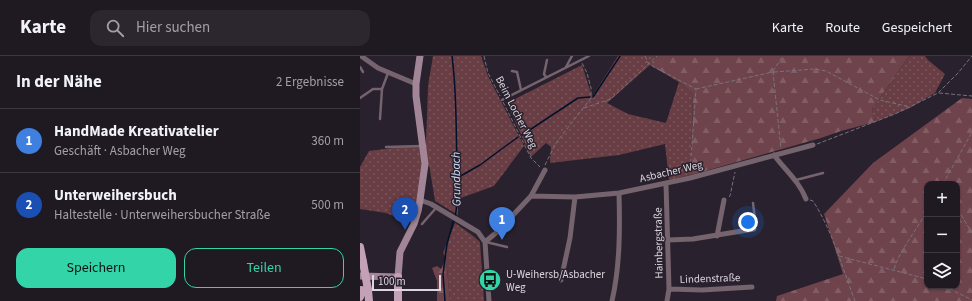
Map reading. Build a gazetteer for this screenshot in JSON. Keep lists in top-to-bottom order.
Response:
{
  "streets": {
    "street": ["Asbacher Weg", "Hainbergstraße", "Lindenstraße"],
    "path": ["Beim Locher Weg"]
  },
  "crossings": [
    ["Asbacher Weg", "Hainbergstraße"],
    ["Hainbergstraße", "Lindenstraße"]
  ],
  "water": ["Grundbach"],
  "places": {
    "bus stop": ["U-Weihersb/Asbacher Weg"]
  },
  "scale_bar": "100 m",
  "page": {
    "header": "Karte",
    "search": "Hier suchen",
    "nav": ["Karte", "Route", "Gespeichert"],
    "heading": ["In der Nähe", "2 Ergebnisse"],
    "list": [
      {
        "mark": "1",
        "name": "HandMade Kreativatelier",
        "note": "Geschäft · Asbacher Weg",
        "value": "360 m"
      },
      {
        "mark": "2",
        "name": "Unterweihersbuch",
        "note": "Haltestelle · Unterweihersbucher Straße",
        "value": "500 m"
      }
    ],
    "map_buttons": ["+", "−"],
    "pins": ["2", "1"],
    "buttons": ["Speichern", "Teilen"],
    "scale": "100 m"
  }
}
